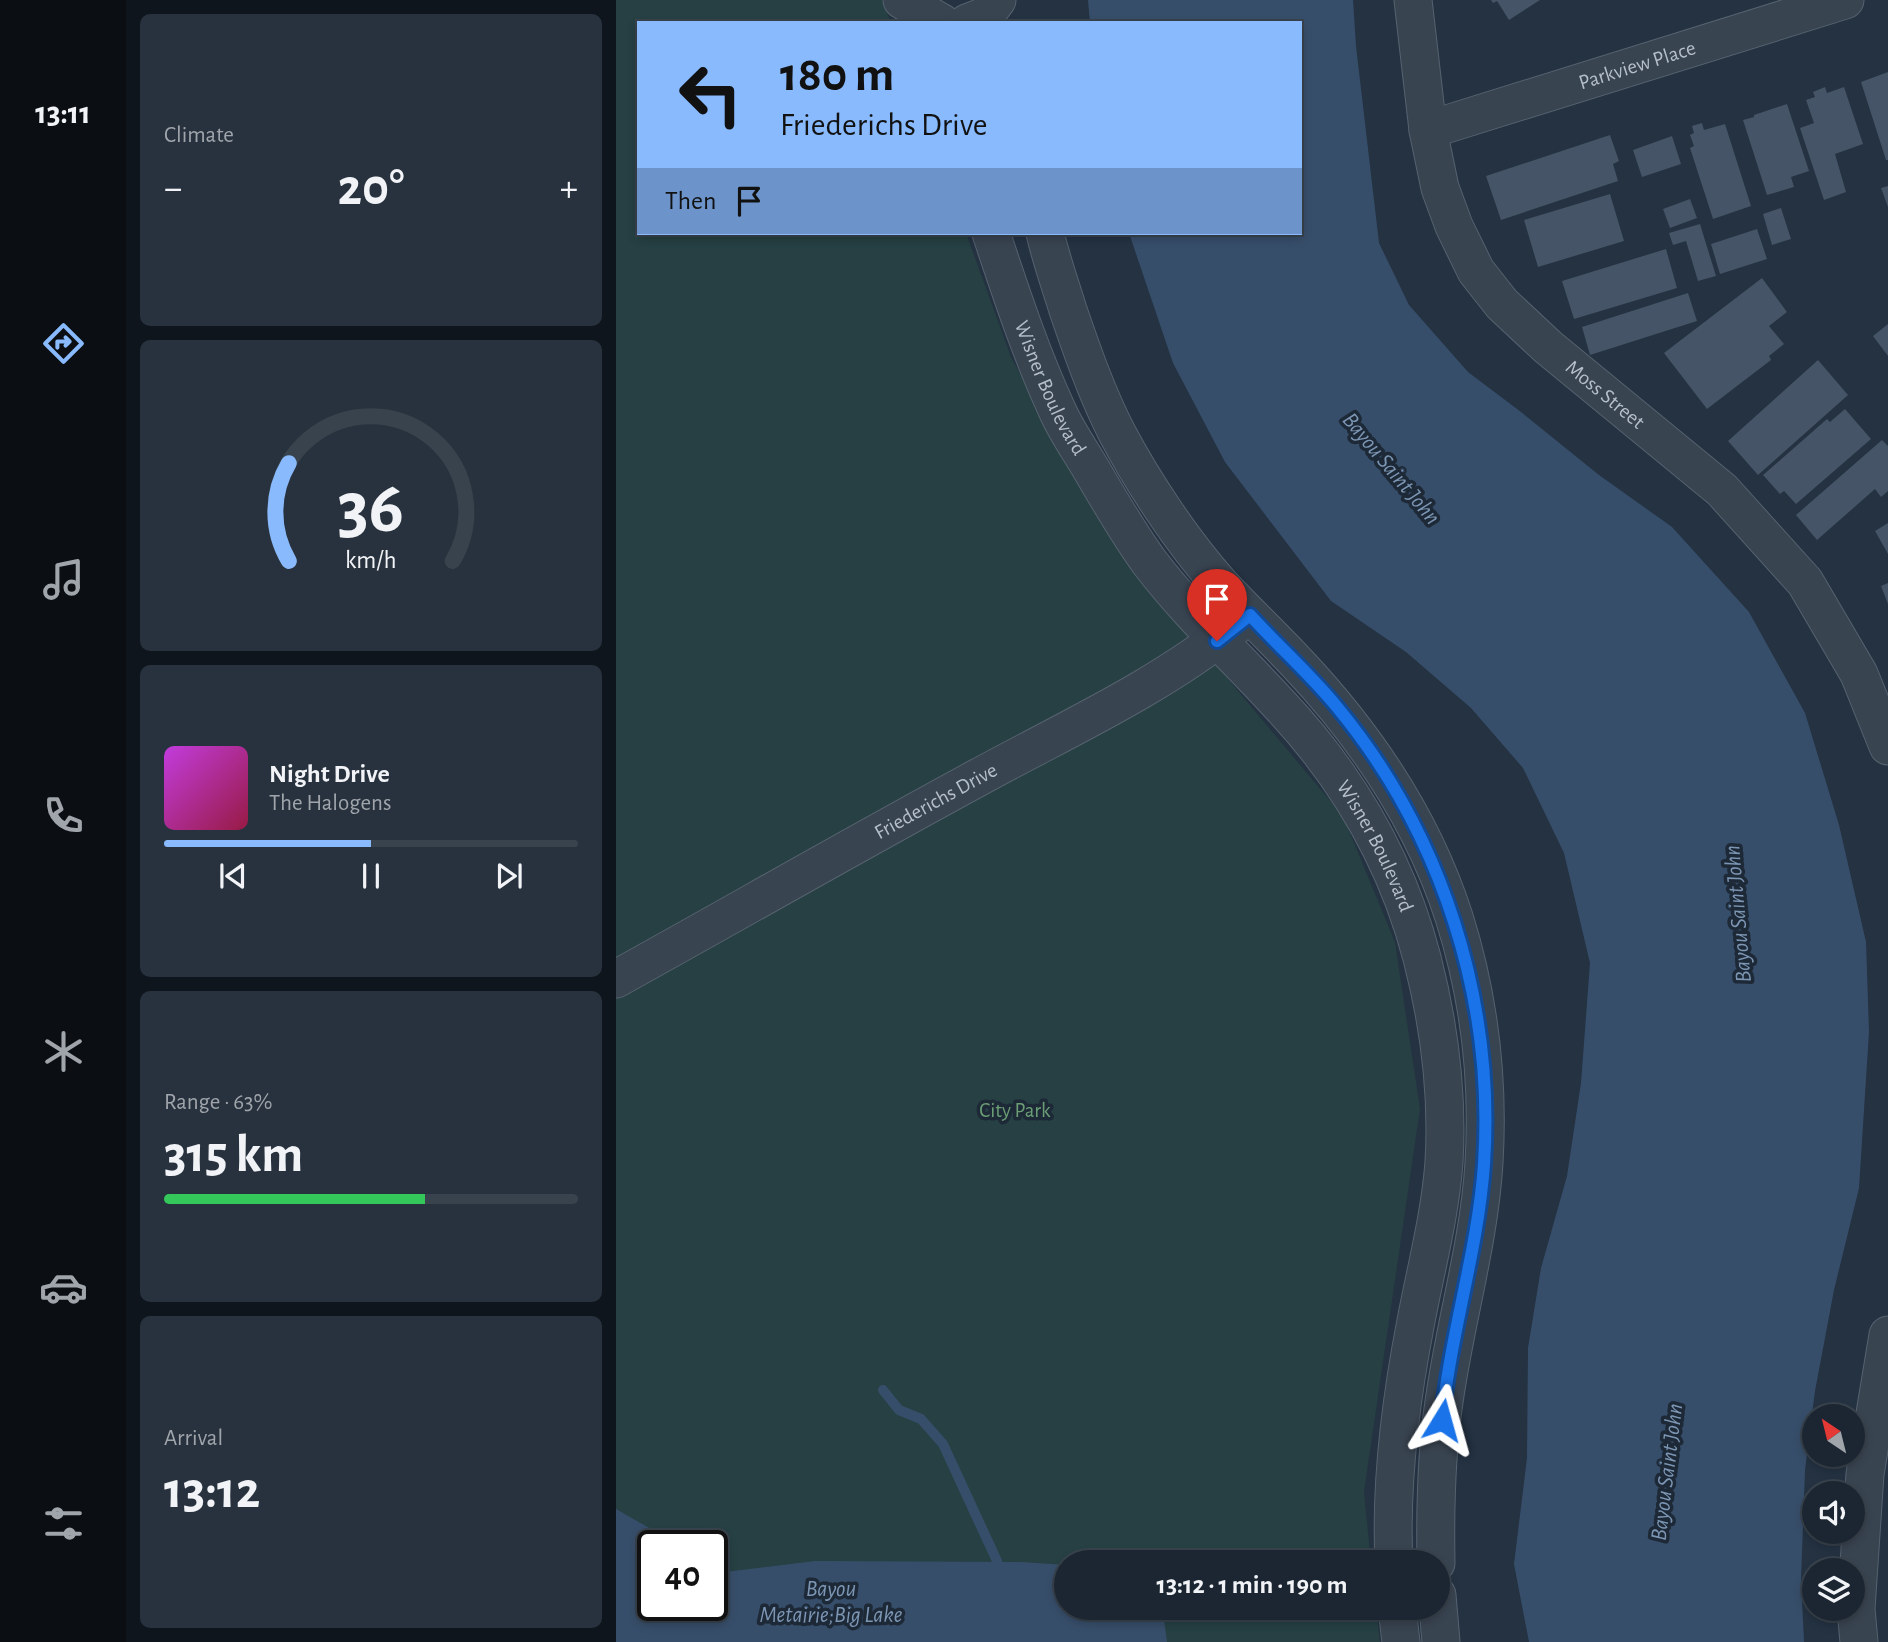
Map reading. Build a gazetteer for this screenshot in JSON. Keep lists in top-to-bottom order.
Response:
{
  "streets": {
    "street": [
      "Parkview Place",
      "Wisner Boulevard",
      "Moss Street",
      "Friederichs Drive"
    ]
  },
  "crossings": [
    ["Parkview Place", "Moss Street"],
    ["Wisner Boulevard", "Friederichs Drive"]
  ],
  "water": ["Bayou Saint John", "Bayou Metairie;Big Lake"],
  "parks": ["City Park"],
  "north": "top left",
  "page": {
    "tabs": "13:11",
    "tile": [
      "Climate",
      ["Range · 63%", "315 km"],
      ["Arrival", "13:12"]
    ],
    "turn": ["180 m", "Friederichs Drive"],
    "heat": ["−", "20°", "+"],
    "then": "Then",
    "song": ["Night Drive", "The Halogens"],
    "limit": "40",
    "trip": "13:12 · 1 min · 190 m",
    "gauge": ["36", "km/h"]
  }
}
